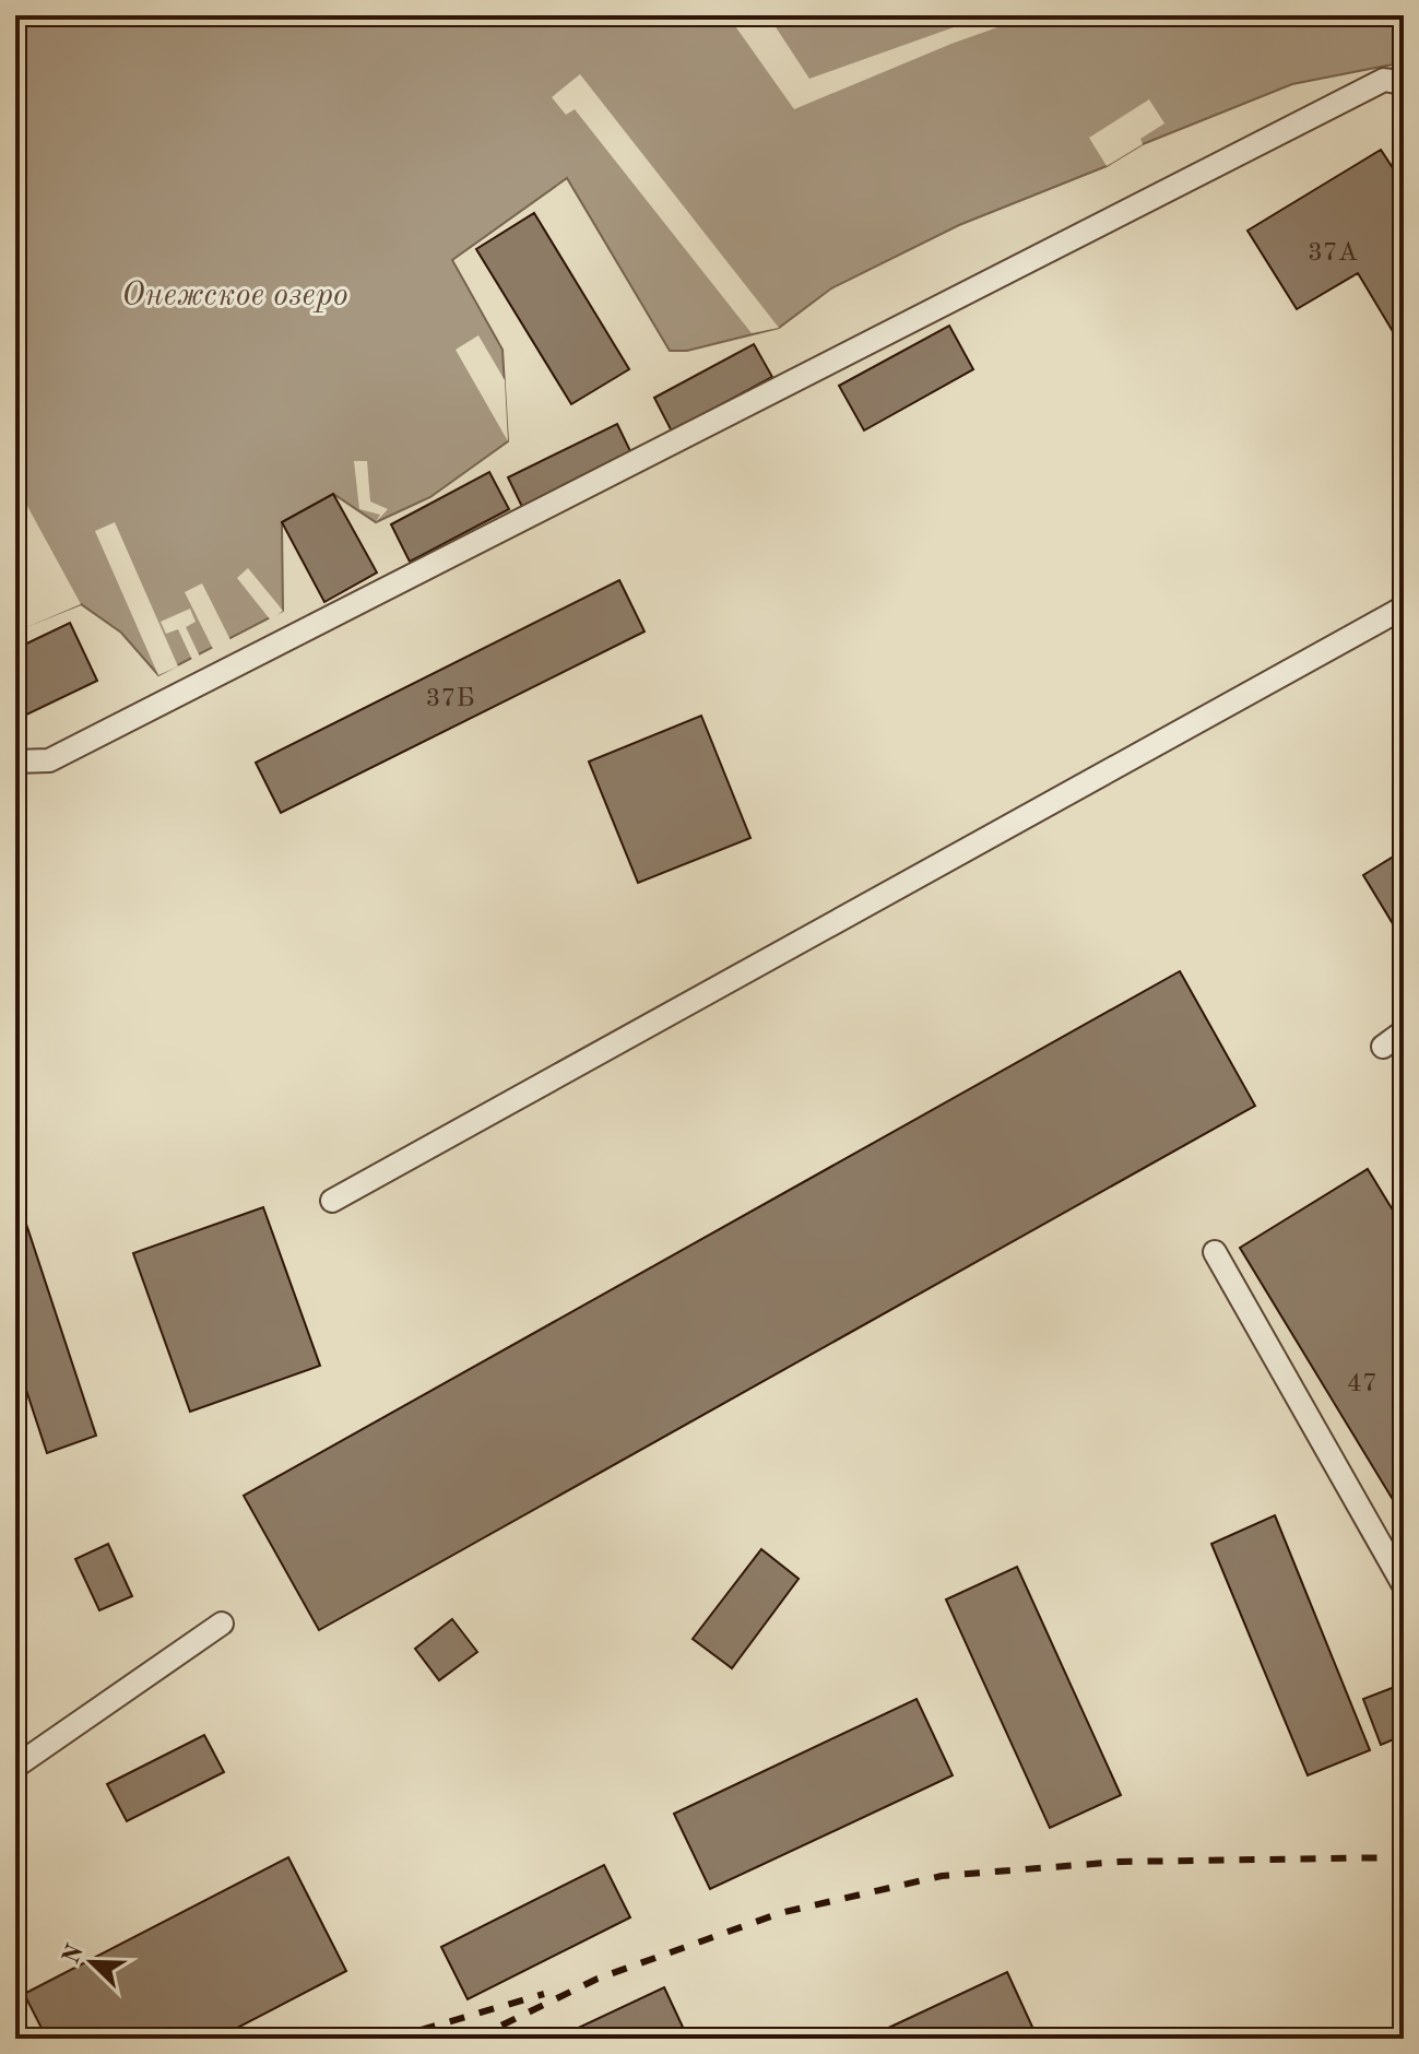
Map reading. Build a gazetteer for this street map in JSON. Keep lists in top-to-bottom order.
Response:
{
  "water": ["Онежское озеро"],
  "house_numbers": ["37А", "37Б", "47"],
  "north": "top left"
}
